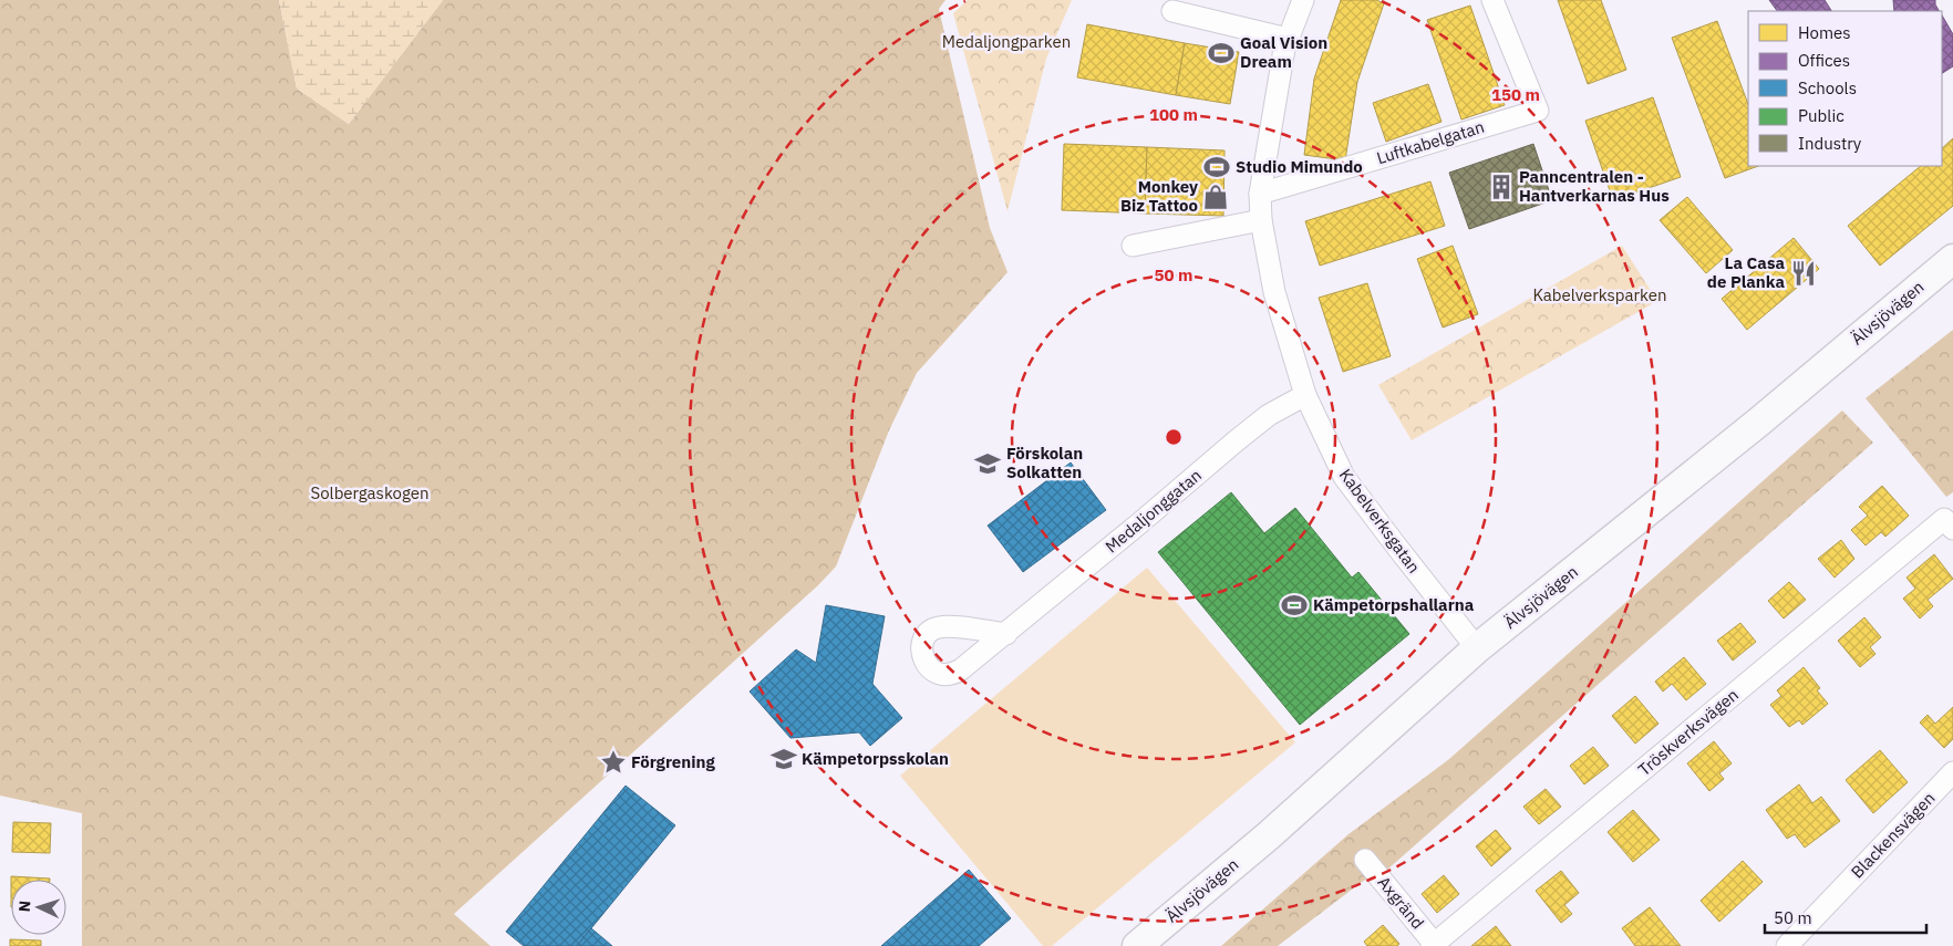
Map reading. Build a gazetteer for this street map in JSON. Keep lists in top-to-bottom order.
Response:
{
  "streets": {
    "main road": ["Älvsjövägen"],
    "street": [
      "Luftkabelgatan",
      "Medaljonggatan",
      "Kabelverksgatan",
      "Tröskverksvägen",
      "Blackensvägen",
      "Axgränd"
    ]
  },
  "crossings": [
    ["Luftkabelgatan", "Kabelverksgatan"],
    ["Älvsjövägen", "Kabelverksgatan"],
    ["Medaljonggatan", "Kabelverksgatan"],
    ["Tröskverksvägen", "Axgränd"]
  ],
  "parks": ["Medaljongparken", "Kabelverksparken", "Solbergaskogen"],
  "places": {
    "sports": ["Goal Vision Dream", "Studio Mimundo", "Kämpetorpshallarna"],
    "building": ["Panncentralen - Hantverkarnas Hus"],
    "shop": ["Monkey Biz Tattoo"],
    "restaurant": ["La Casa de Planka"],
    "school or university": ["Förskolan Solkatten", "Kämpetorpsskolan"],
    "place": ["Förgrening"]
  },
  "legend": [
    "Homes",
    "Offices",
    "Schools",
    "Public",
    "Industry"
  ],
  "scale_bar": "50 m",
  "north": "left",
  "rings": ["150 m", "100 m", "50 m"]
}
